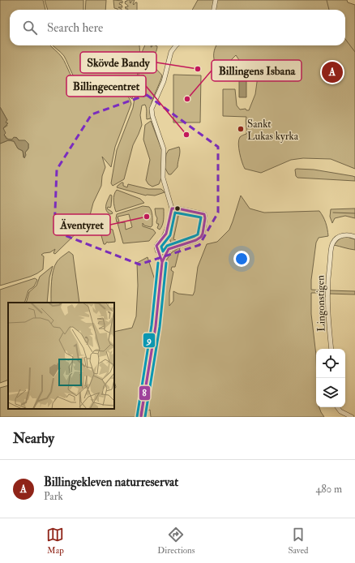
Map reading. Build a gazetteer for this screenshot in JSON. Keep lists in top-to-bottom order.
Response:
{
  "streets": {
    "street": ["Lingonstigen"]
  },
  "places": [
    "Skövde Bandy",
    "Billingens Isbana",
    "Sankt Lukas kyrka",
    "Billingecentret",
    "Äventyret"
  ],
  "lines": ["transit line 8", "transit line 9"],
  "page": {
    "search": "Search here",
    "pins": "A",
    "heading": "Nearby",
    "list": [
      {
        "mark": "A",
        "name": "Billingekleven naturreservat",
        "note": "Park",
        "value": "480 m"
      }
    ],
    "nav": ["Map", "Directions", "Saved"]
  }
}
